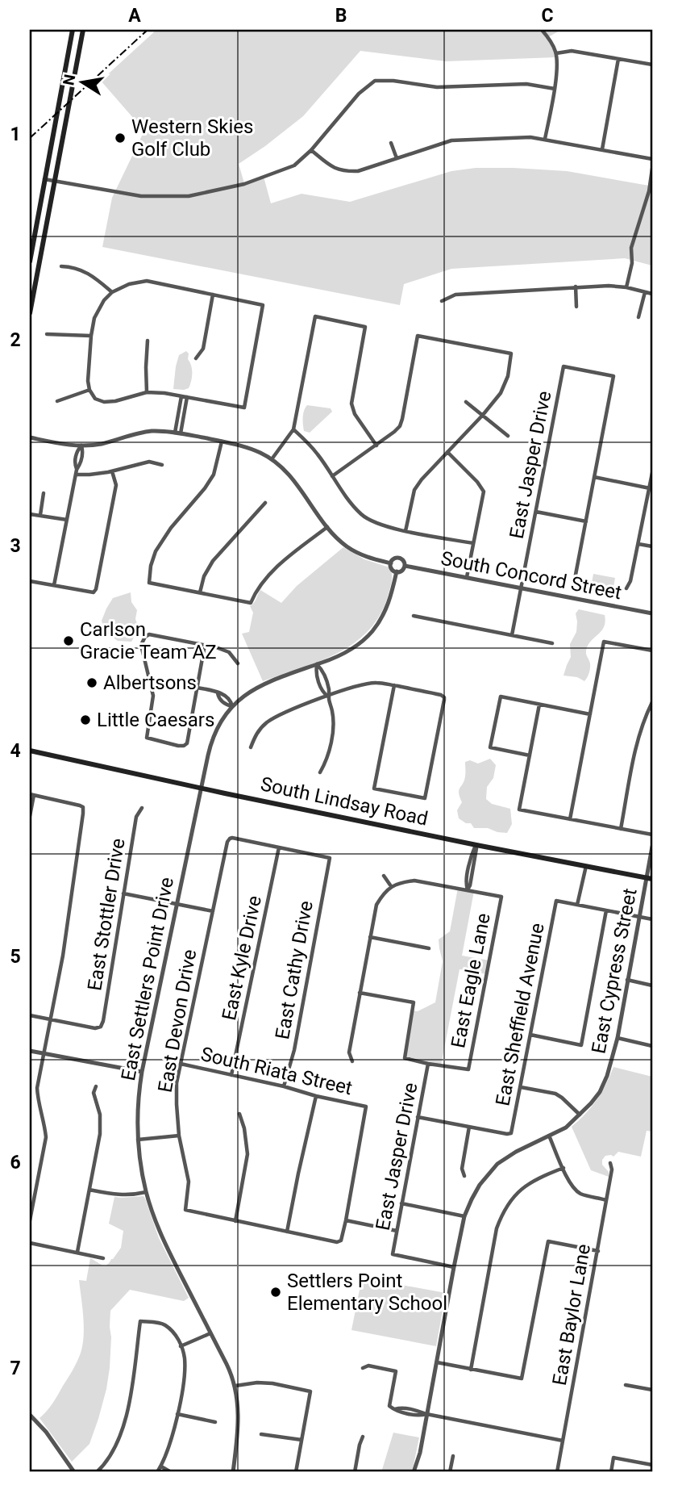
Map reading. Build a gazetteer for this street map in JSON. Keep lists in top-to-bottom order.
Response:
{
  "streets": {
    "main road": ["South Lindsay Road"],
    "street": [
      "East Jasper Drive",
      "South Concord Street",
      "East Stottler Drive",
      "East Kyle Drive",
      "East Cathy Drive",
      "East Cypress Street",
      "East Settlers Point Drive",
      "East Eagle Lane",
      "East Sheffield Avenue",
      "East Devon Drive",
      "South Riata Street",
      "East Baylor Lane"
    ]
  },
  "crossings": [
    ["East Jasper Drive", "South Concord Street"],
    ["East Jasper Drive", "East Cypress Street"],
    ["East Jasper Drive", "East Eagle Lane"],
    ["South Concord Street", "East Settlers Point Drive"],
    ["South Lindsay Road", "East Cypress Street"],
    ["South Lindsay Road", "East Settlers Point Drive"],
    ["East Kyle Drive", "East Cathy Drive"],
    ["East Kyle Drive", "East Devon Drive"],
    ["East Kyle Drive", "South Riata Street"],
    ["East Cathy Drive", "East Devon Drive"],
    ["East Cathy Drive", "South Riata Street"],
    ["East Devon Drive", "South Riata Street"]
  ],
  "places": [
    "Western Skies Golf Club",
    "Carlson Gracie Team AZ",
    "Albertsons",
    "Little Caesars",
    "Settlers Point Elementary School"
  ],
  "north": "left",
  "grid": {
    "columns": ["A", "B", "C"],
    "rows": [
      "1",
      "2",
      "3",
      "4",
      "5",
      "6",
      "7"
    ]
  }
}
